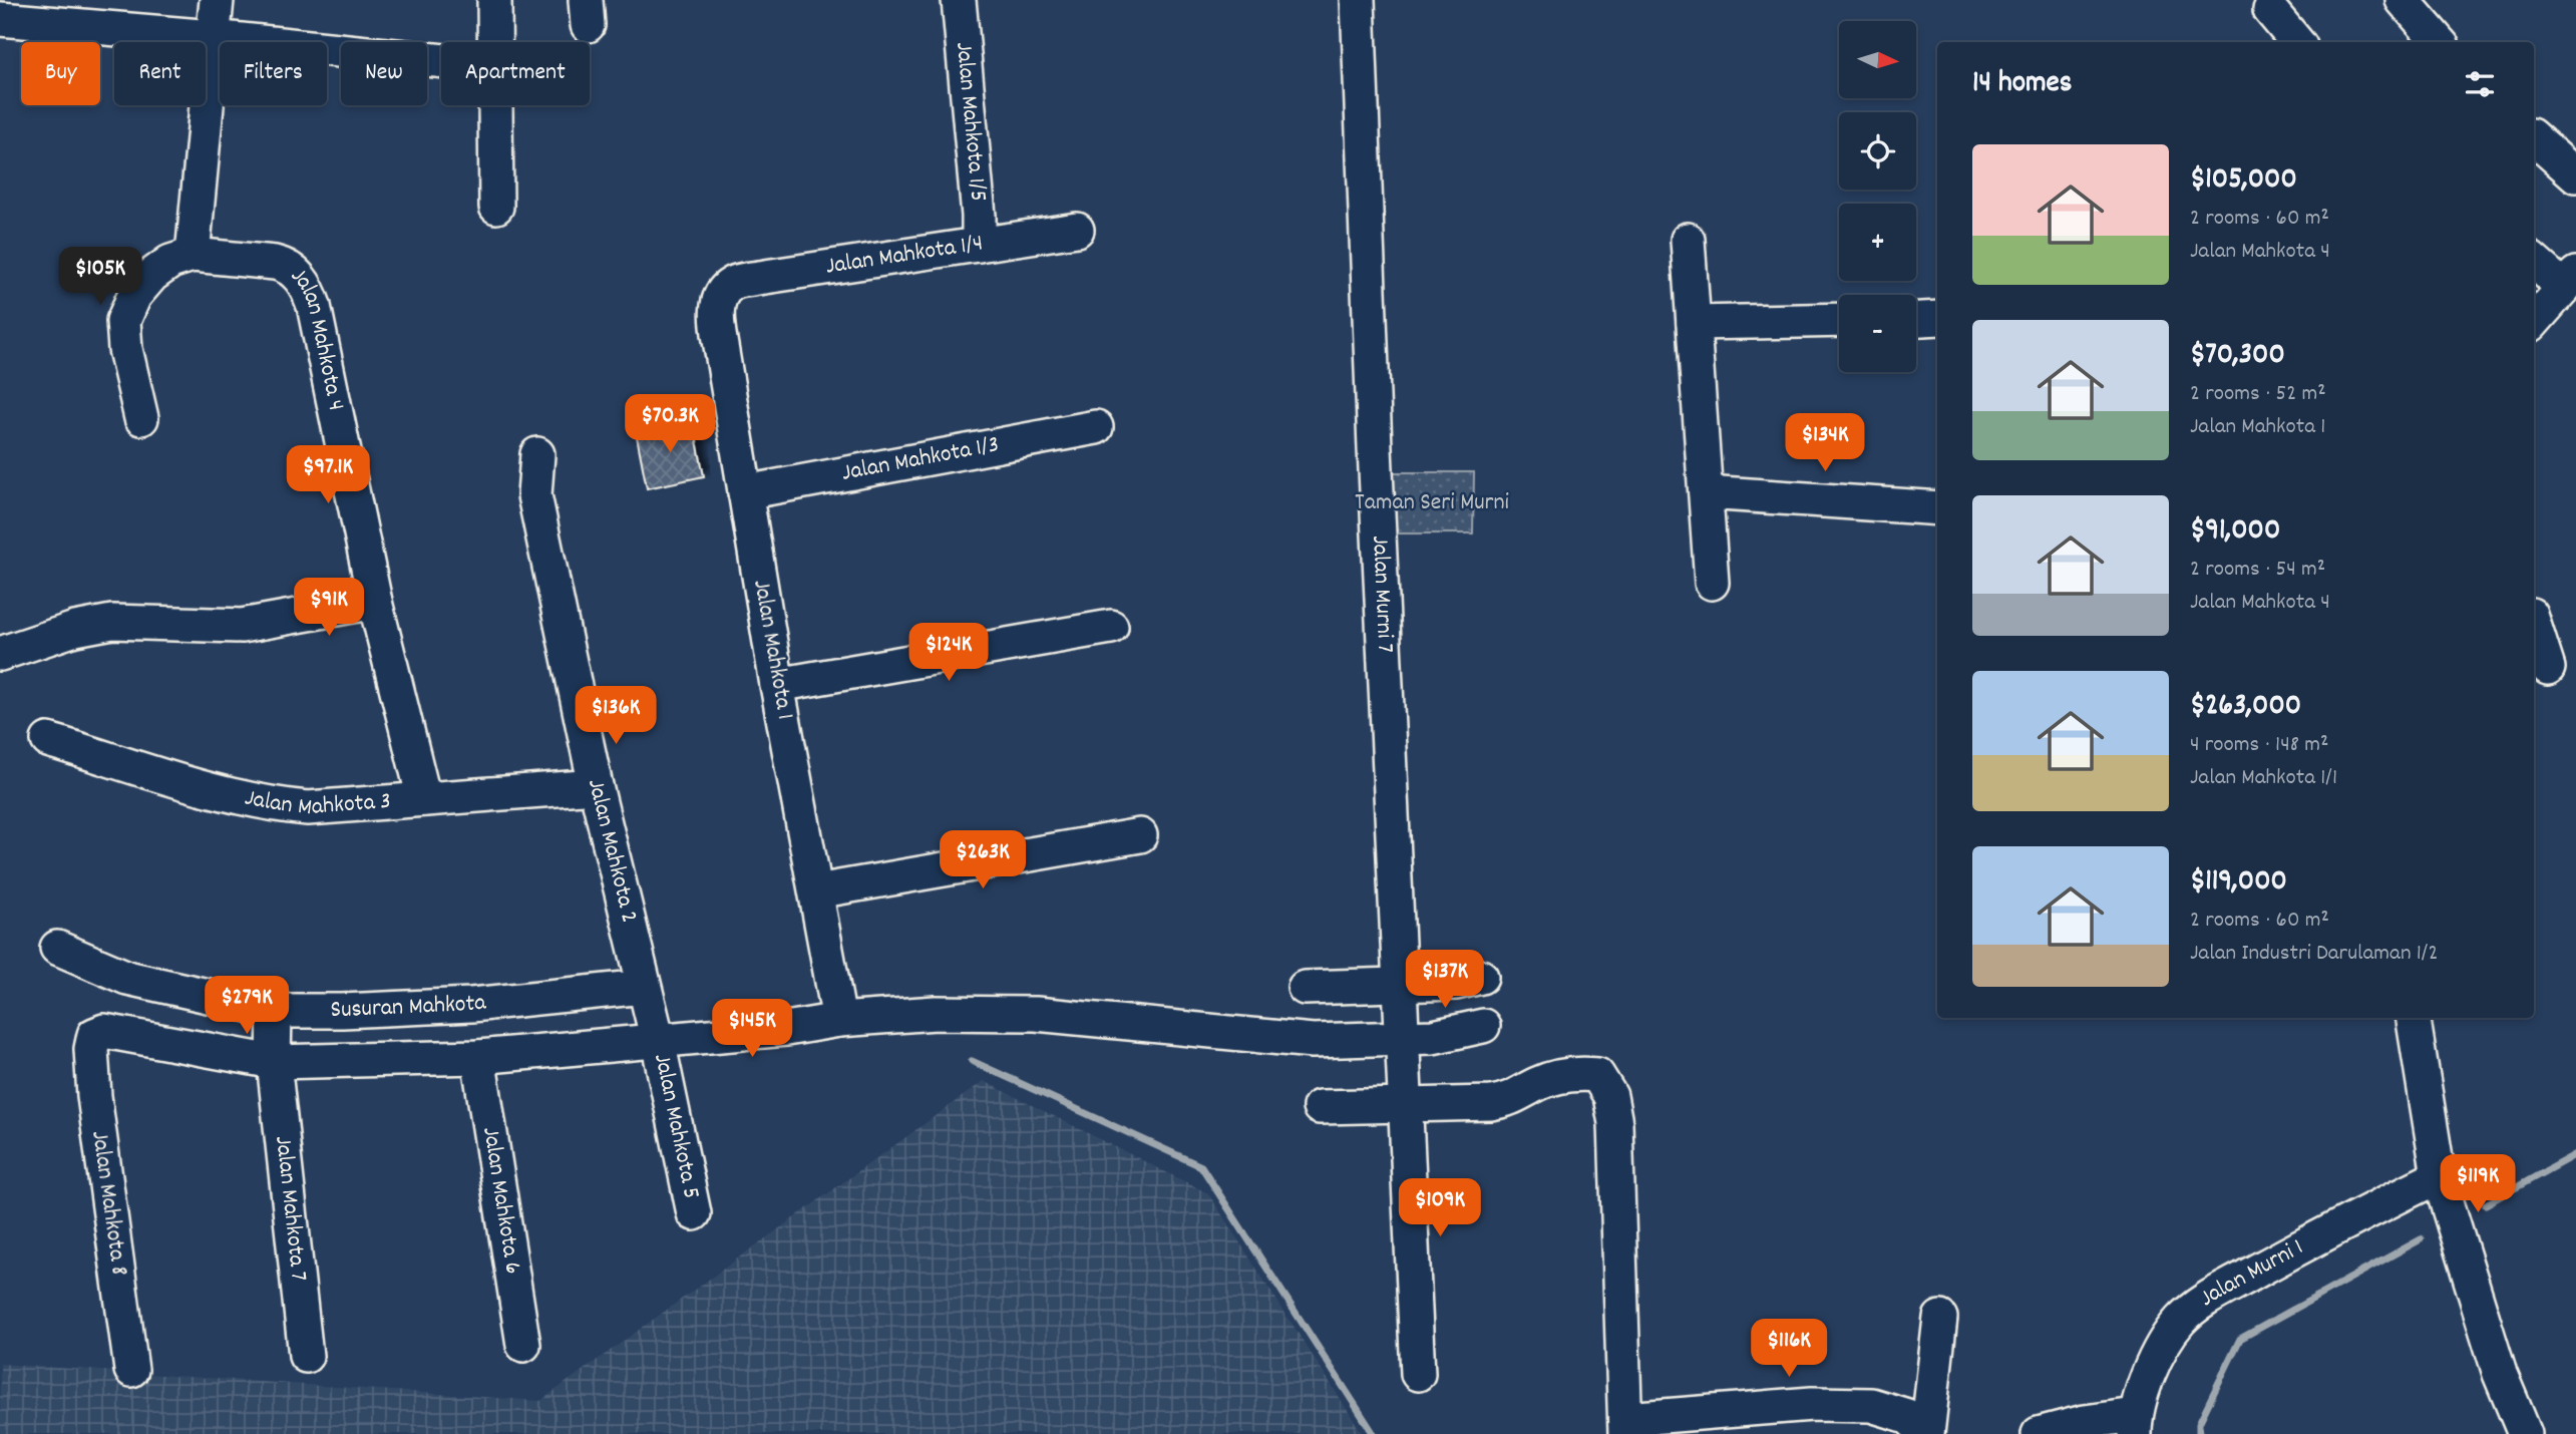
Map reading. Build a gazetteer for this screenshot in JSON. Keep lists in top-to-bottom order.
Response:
{
  "streets": {
    "street": [
      "Jalan Mahkota 1/5",
      "Jalan Mahkota 1/4",
      "Jalan Mahkota 4",
      "Jalan Mahkota 1/3",
      "Jalan Murni 7",
      "Jalan Mahkota 1",
      "Jalan Mahkota 3",
      "Jalan Mahkota 2",
      "Susuran Mahkota",
      "Jalan Mahkota 5",
      "Jalan Mahkota 6",
      "Jalan Mahkota 8",
      "Jalan Mahkota 7",
      "Jalan Murni 1"
    ]
  },
  "crossings": [
    ["Jalan Mahkota 1/5", "Jalan Mahkota 1/4"],
    ["Jalan Mahkota 1/4", "Jalan Mahkota 1"],
    ["Jalan Mahkota 4", "Jalan Mahkota 3"],
    ["Jalan Mahkota 1/3", "Jalan Mahkota 1"],
    ["Jalan Mahkota 3", "Jalan Mahkota 2"],
    ["Jalan Mahkota 2", "Susuran Mahkota"],
    ["Jalan Mahkota 2", "Jalan Mahkota 5"],
    ["Susuran Mahkota", "Jalan Mahkota 7"],
    ["Jalan Mahkota 8", "Jalan Mahkota 7"]
  ],
  "parks": ["Taman Seri Murni"],
  "north": "right",
  "page": {
    "map_buttons": ["+", "−"],
    "chip": [
      "Buy",
      "Rent",
      "Filters",
      "New",
      "Apartment"
    ],
    "heading": "14 homes",
    "list": [
      {
        "name": "$105,000",
        "note": "2 rooms · 60 m² · Jalan Mahkota 4"
      },
      {
        "name": "$70,300",
        "note": "2 rooms · 52 m² · Jalan Mahkota 1"
      },
      {
        "name": "$91,000",
        "note": "2 rooms · 54 m² · Jalan Mahkota 4"
      },
      {
        "name": "$263,000",
        "note": "4 rooms · 148 m² · Jalan Mahkota 1/1"
      },
      {
        "name": "$119,000",
        "note": "2 rooms · 60 m² · Jalan Industri Darulaman 1/2"
      }
    ],
    "price": [
      "$105K",
      "$70.3K",
      "$134K",
      "$97.1K",
      "$91K",
      "$124K",
      "$136K",
      "$263K",
      "$137K",
      "$279K",
      "$145K",
      "$119K",
      "$109K",
      "$116K"
    ]
  }
}
